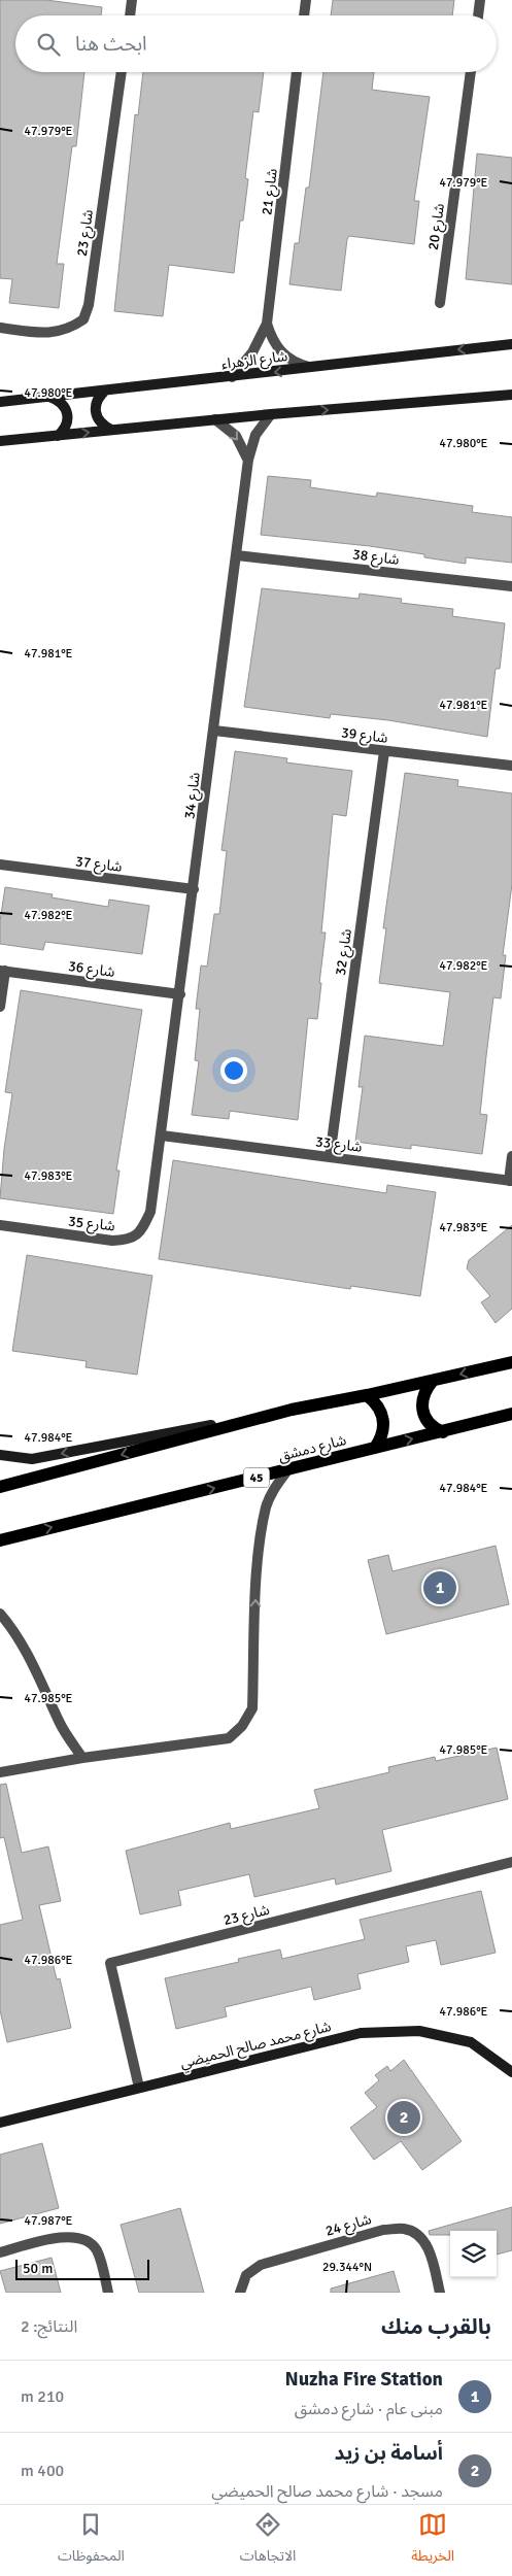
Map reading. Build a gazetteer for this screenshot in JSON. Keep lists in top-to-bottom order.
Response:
{
  "streets": {
    "main road": ["شارع دمشق", "45"],
    "street": [
      "شارع 21",
      "شارع 20",
      "شارع 23",
      "شارع الزهراء",
      "شارع 38",
      "شارع 39",
      "شارع 34",
      "شارع 37",
      "شارع 32",
      "شارع 36",
      "شارع 33",
      "شارع 35",
      "شارع محمد صالح الحميضي",
      "شارع 24"
    ]
  },
  "crossings": [
    ["شارع 21", "شارع الزهراء"],
    ["شارع 23", "شارع محمد صالح الحميضي"],
    ["شارع 38", "شارع 34"],
    ["شارع 39", "شارع 34"],
    ["شارع 39", "شارع 32"],
    ["شارع 34", "شارع 37"],
    ["شارع 34", "شارع 36"],
    ["شارع 34", "شارع 33"],
    ["شارع 34", "شارع 35"],
    ["شارع 32", "شارع 33"],
    ["شارع 33", "شارع 35"]
  ],
  "scale_bar": "50 m",
  "page": {
    "search": "ابحث هنا",
    "pins": ["1", "2"],
    "scale": "50 m",
    "heading": ["بالقرب منك", "النتائج: 2"],
    "list": [
      {
        "mark": "1",
        "name": "Nuzha Fire Station",
        "note": "مبنى عام · شارع دمشق",
        "value": "210 m"
      },
      {
        "mark": "2",
        "name": "أسامة بن زيد",
        "note": "مسجد · شارع محمد صالح الحميضي",
        "value": "400 m"
      }
    ],
    "nav": ["الخريطة", "الاتجاهات", "المحفوظات"]
  },
  "coordinates": [
    "47.979°E",
    "47.980°E",
    "47.981°E",
    "47.982°E",
    "47.983°E",
    "47.984°E",
    "47.985°E",
    "47.986°E",
    "47.987°E",
    "29.344°N"
  ]
}
